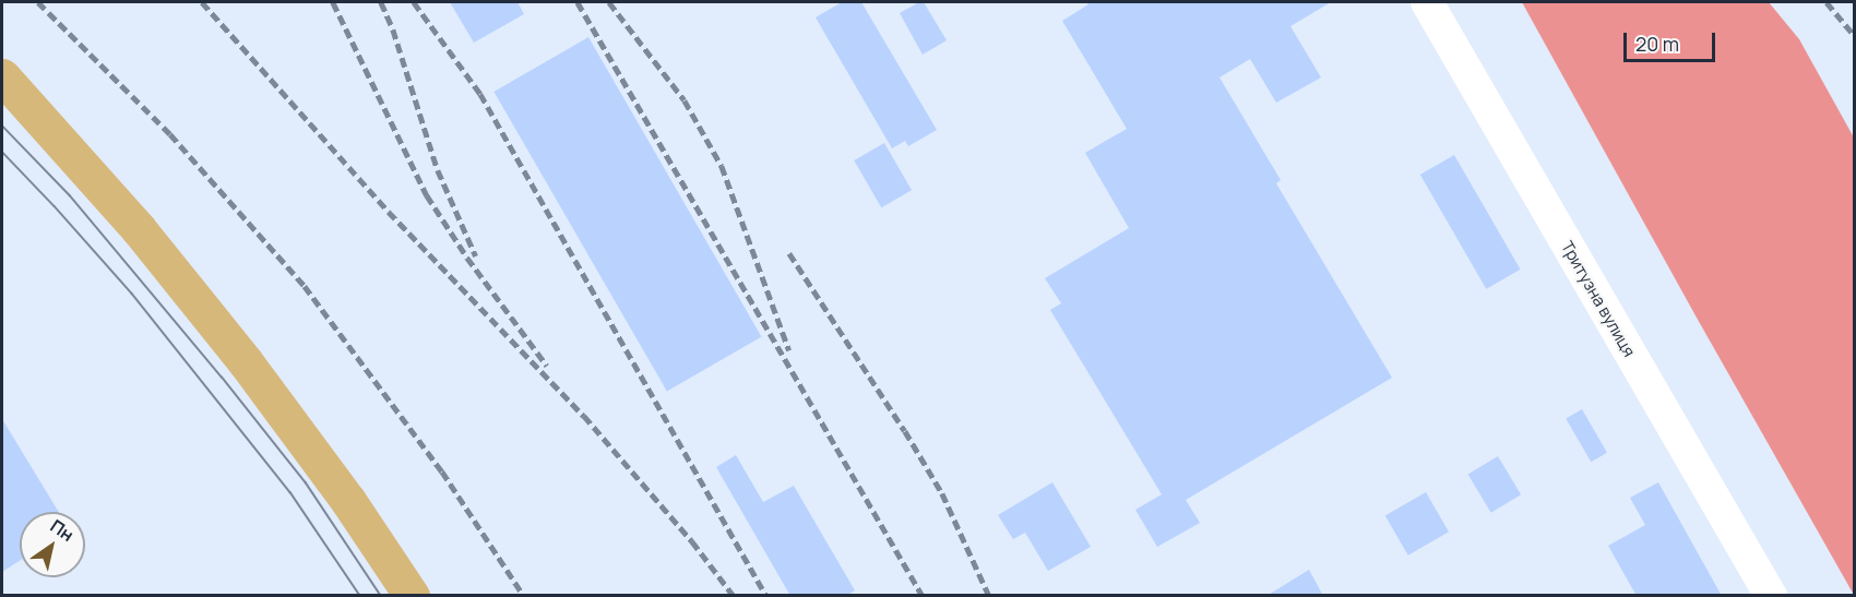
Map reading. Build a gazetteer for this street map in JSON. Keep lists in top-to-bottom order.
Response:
{
  "streets": {
    "street": ["Тритузна вулиця"]
  },
  "scale_bar": "20 m",
  "north": "top right"
}
